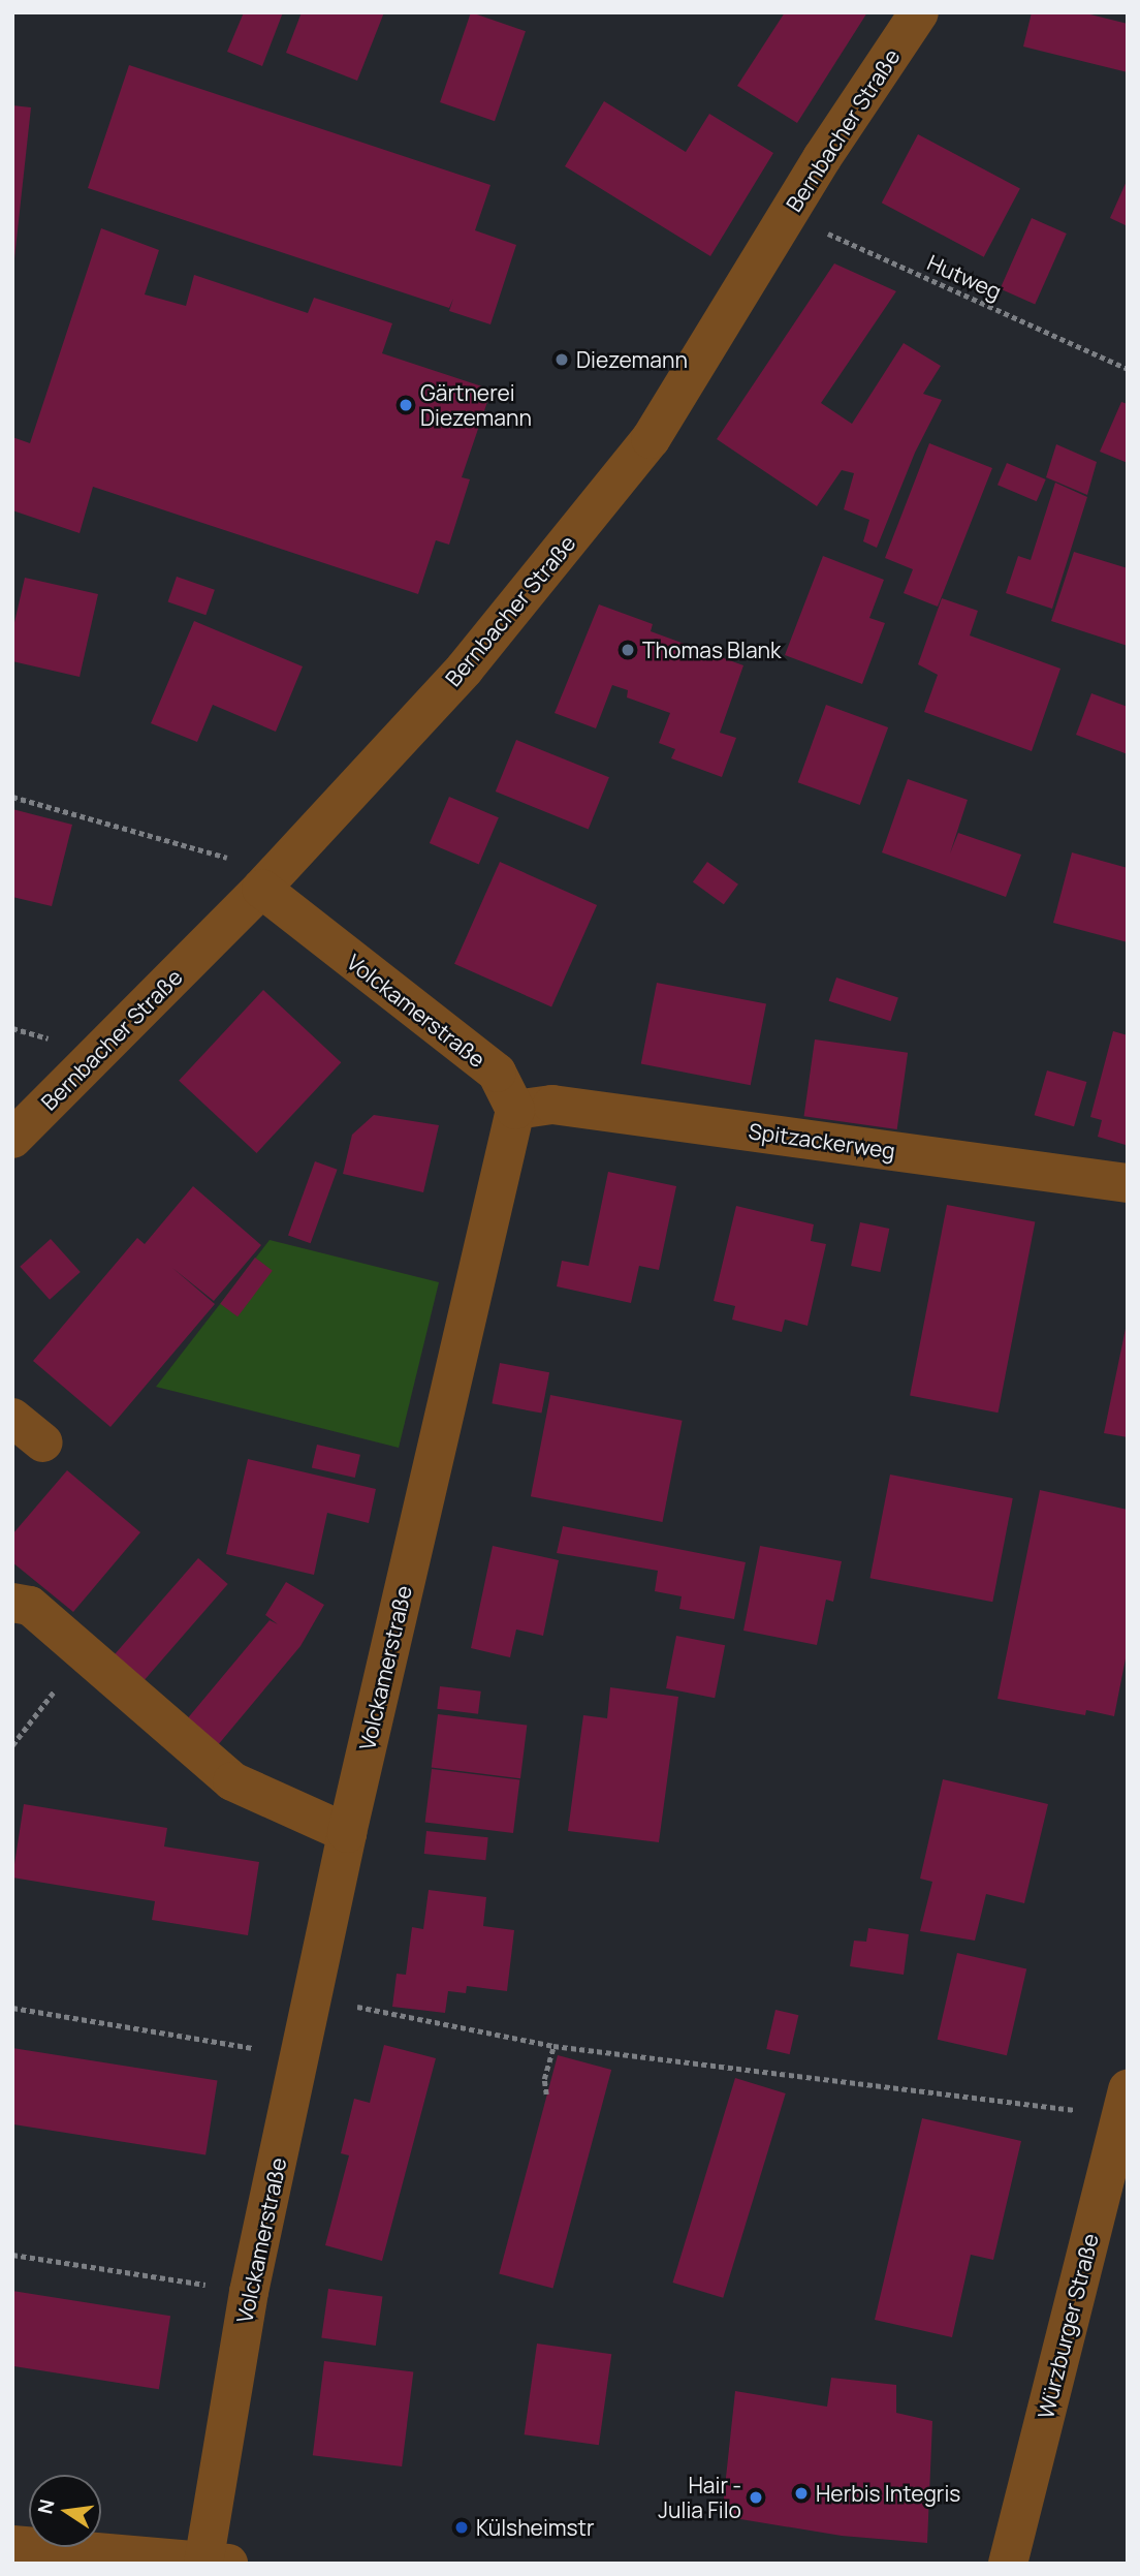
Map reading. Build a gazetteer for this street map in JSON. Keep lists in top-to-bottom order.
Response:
{
  "streets": {
    "street": [
      "Bernbacher Straße",
      "Volckamerstraße",
      "Spitzackerweg",
      "Würzburger Straße"
    ],
    "path": ["Hutweg"]
  },
  "crossings": [
    ["Bernbacher Straße", "Hutweg"],
    ["Bernbacher Straße", "Volckamerstraße"],
    ["Volckamerstraße", "Spitzackerweg"]
  ],
  "places": [
    "Diezemann",
    "Gärtnerei Diezemann",
    "Thomas Blank",
    "Herbis Integris",
    "Hair - Julia Filo",
    "Külsheimstr"
  ],
  "north": "left"
}
